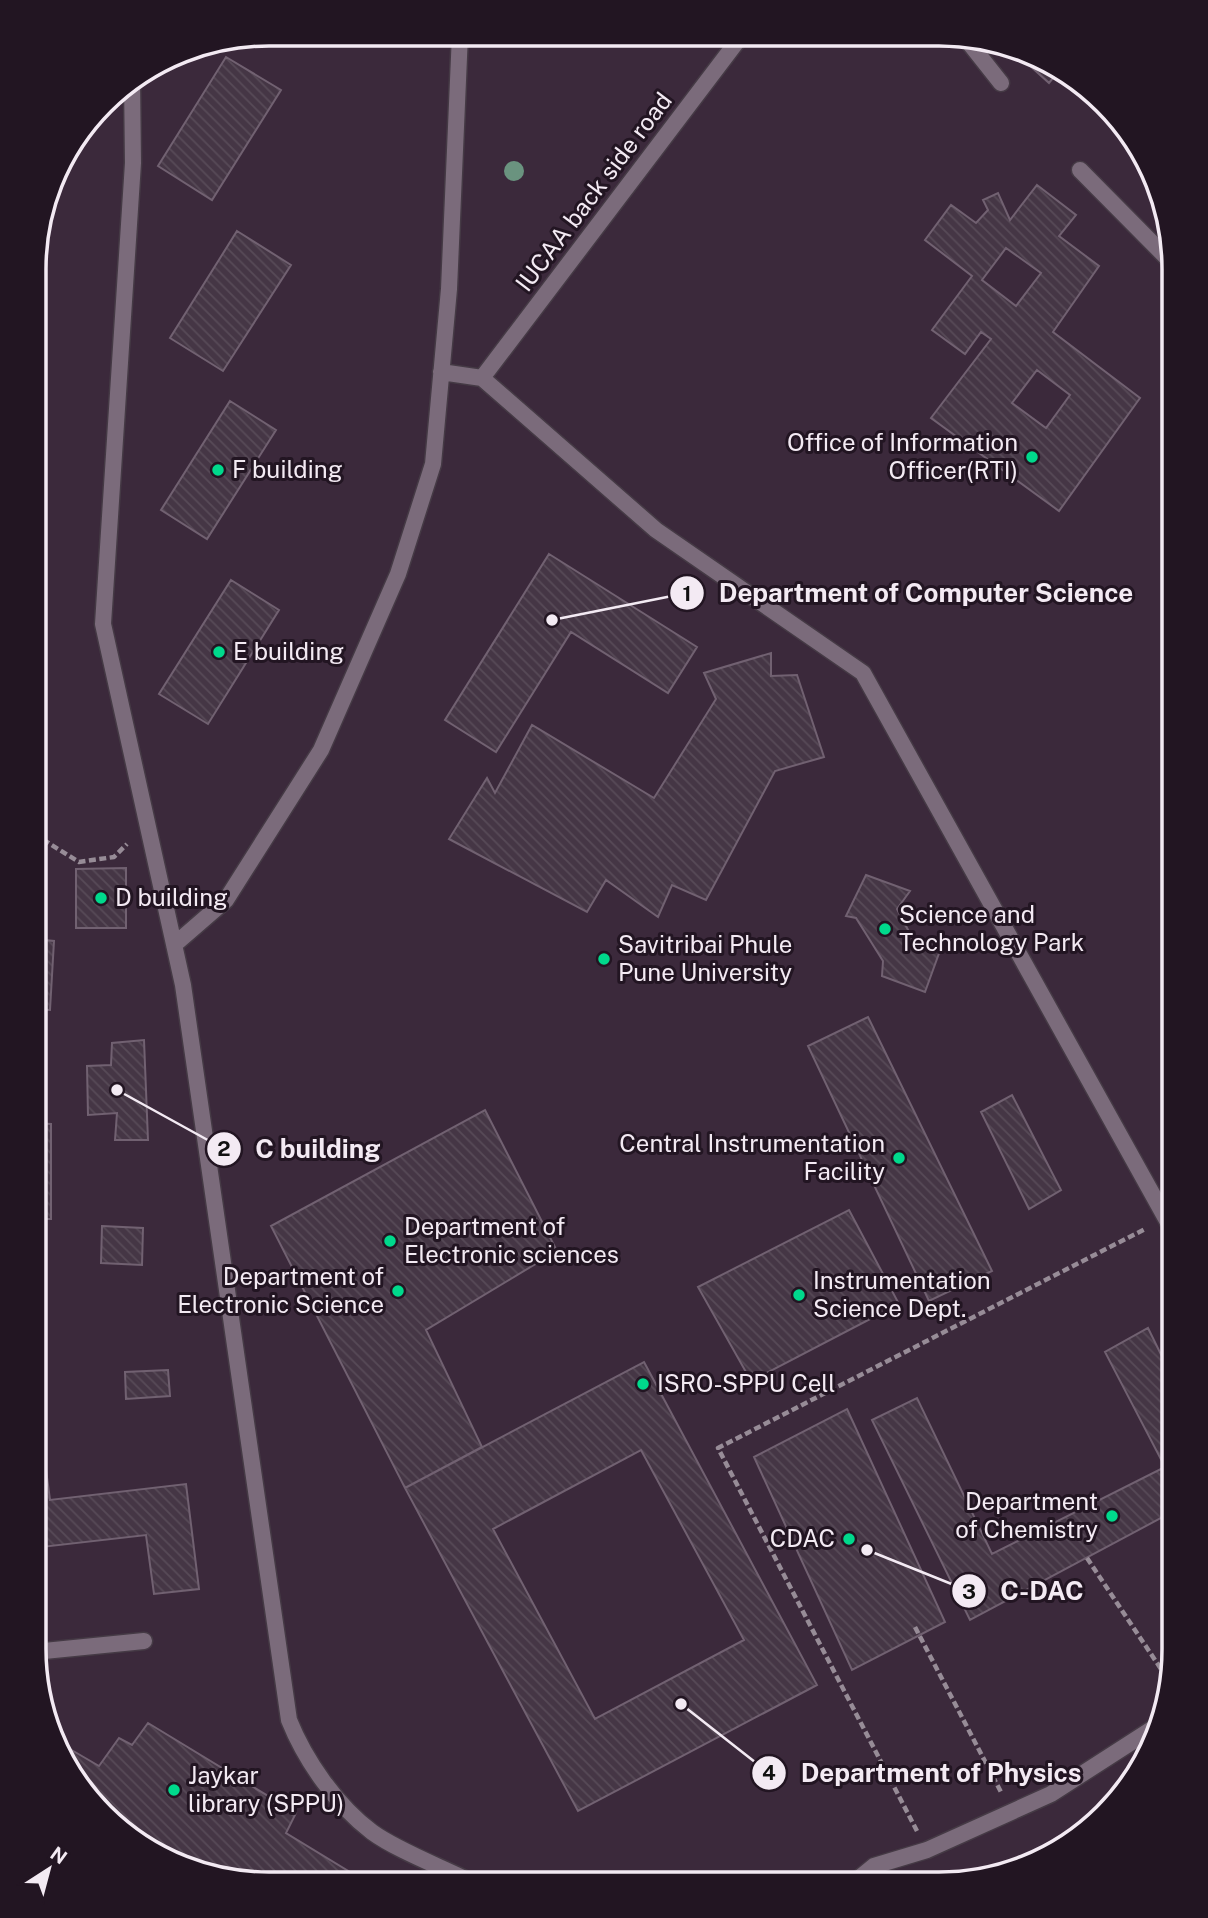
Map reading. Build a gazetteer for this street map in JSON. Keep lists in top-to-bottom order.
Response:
{
  "streets": {
    "lane": ["IUCAA back side road"]
  },
  "places": [
    "Office of Information Officer(RTI)",
    "F building",
    "Department of Computer Science",
    "E building",
    "D building",
    "Science and Technology Park",
    "Savitribai Phule Pune University",
    "C building",
    "Central Instrumentation Facility",
    "Department of Electronic sciences",
    "Department of Electronic Science",
    "Instrumentation Science Dept.",
    "ISRO-SPPU Cell",
    "Department of Chemistry",
    "CDAC",
    "C-DAC",
    "Department of Physics",
    "Jaykar library (SPPU)"
  ],
  "north": "top right"
}
